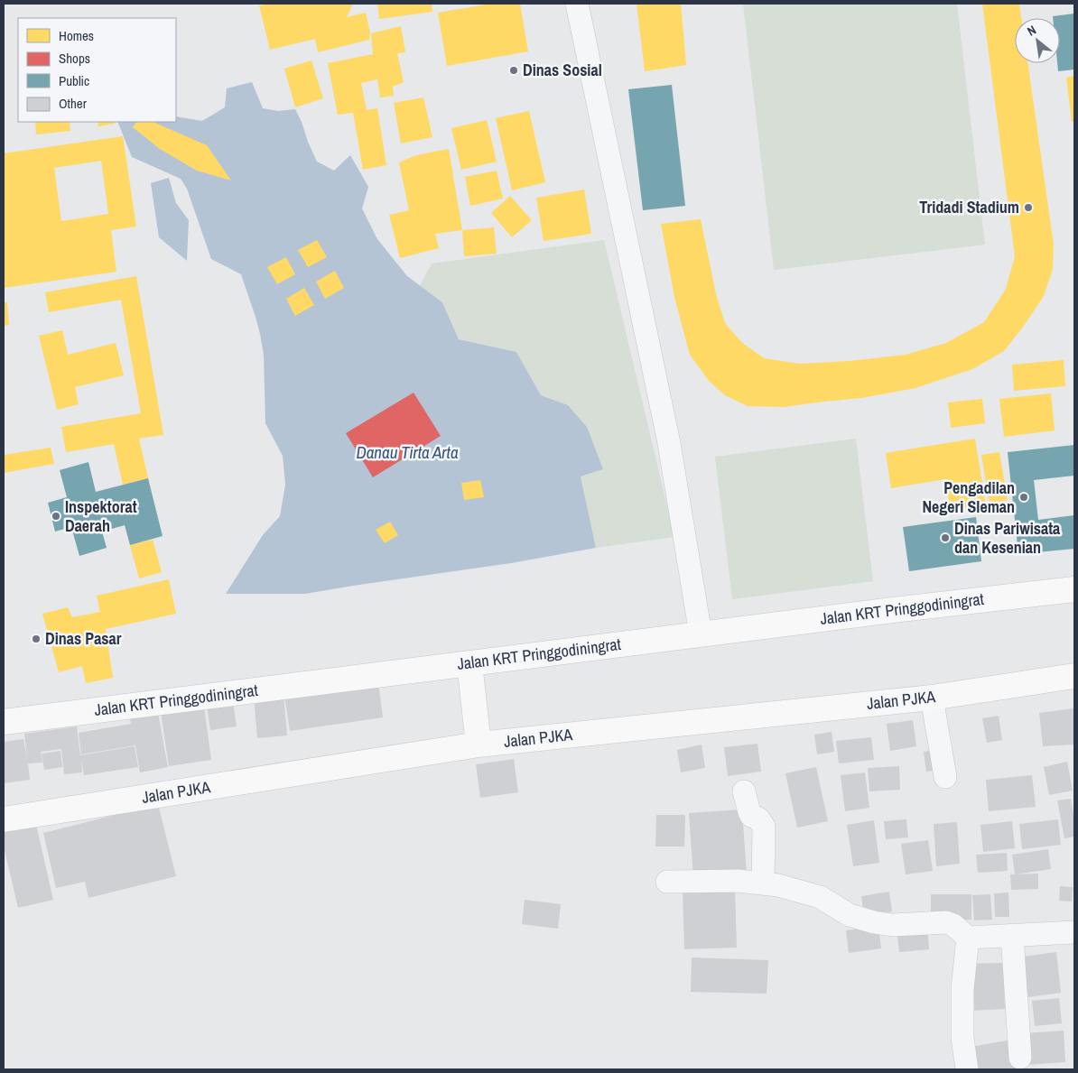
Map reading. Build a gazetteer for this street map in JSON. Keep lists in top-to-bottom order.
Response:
{
  "streets": {
    "main road": ["Jalan KRT Pringgodiningrat", "Jalan PJKA"]
  },
  "water": ["Danau Tirta Arta"],
  "places": [
    "Dinas Sosial",
    "Tridadi Stadium",
    "Pengadilan Negeri Sleman",
    "Inspektorat Daerah",
    "Dinas Pariwisata dan Kesenian",
    "Dinas Pasar"
  ],
  "legend": [
    "Homes",
    "Shops",
    "Public",
    "Other"
  ],
  "north": "top left"
}
